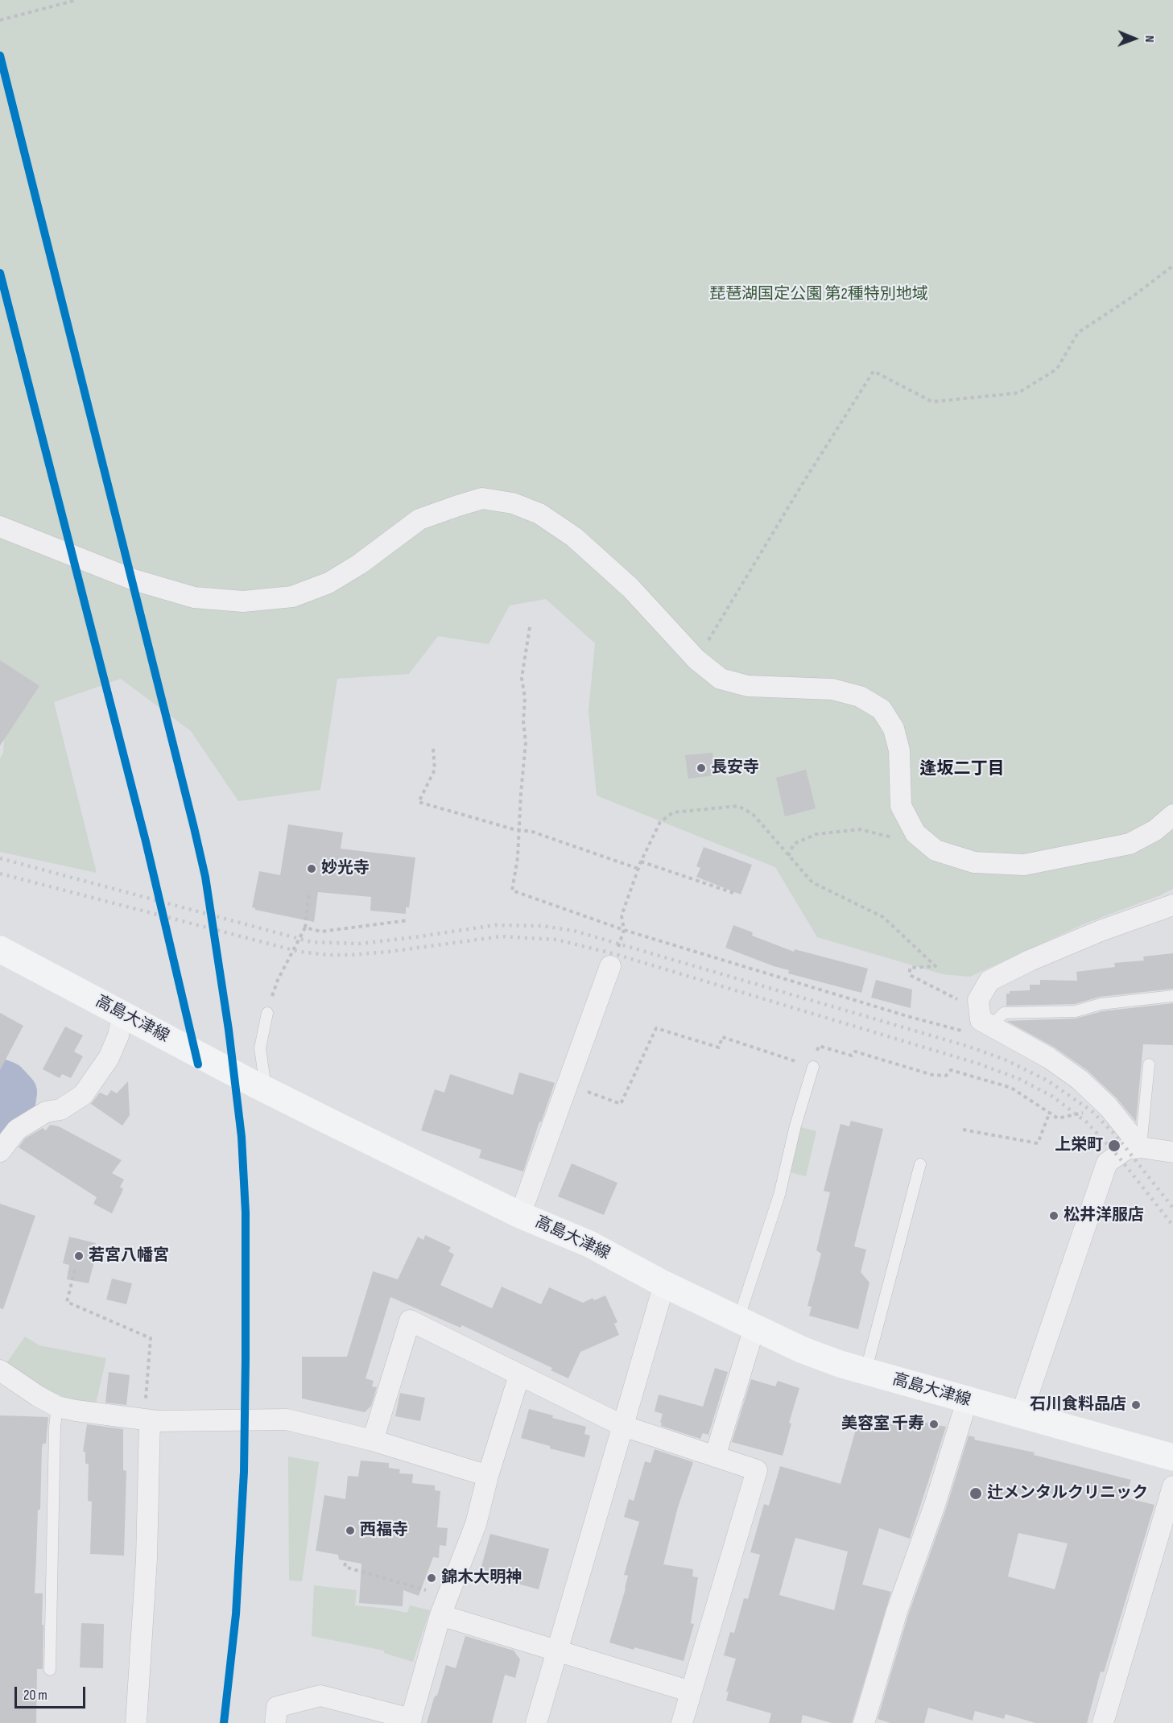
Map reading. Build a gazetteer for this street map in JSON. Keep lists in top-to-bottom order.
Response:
{
  "streets": {
    "main road": ["高島大津線"]
  },
  "districts": ["逢坂二丁目"],
  "parks": ["琵琶湖国定公園 第2種特別地域"],
  "places": [
    "長安寺",
    "妙光寺",
    "上栄町",
    "松井洋服店",
    "若宮八幡宮",
    "石川食料品店",
    "美容室 千寿",
    "辻メンタルクリニック",
    "西福寺",
    "錦木大明神"
  ],
  "scale_bar": "20 m",
  "north": "right"
}
